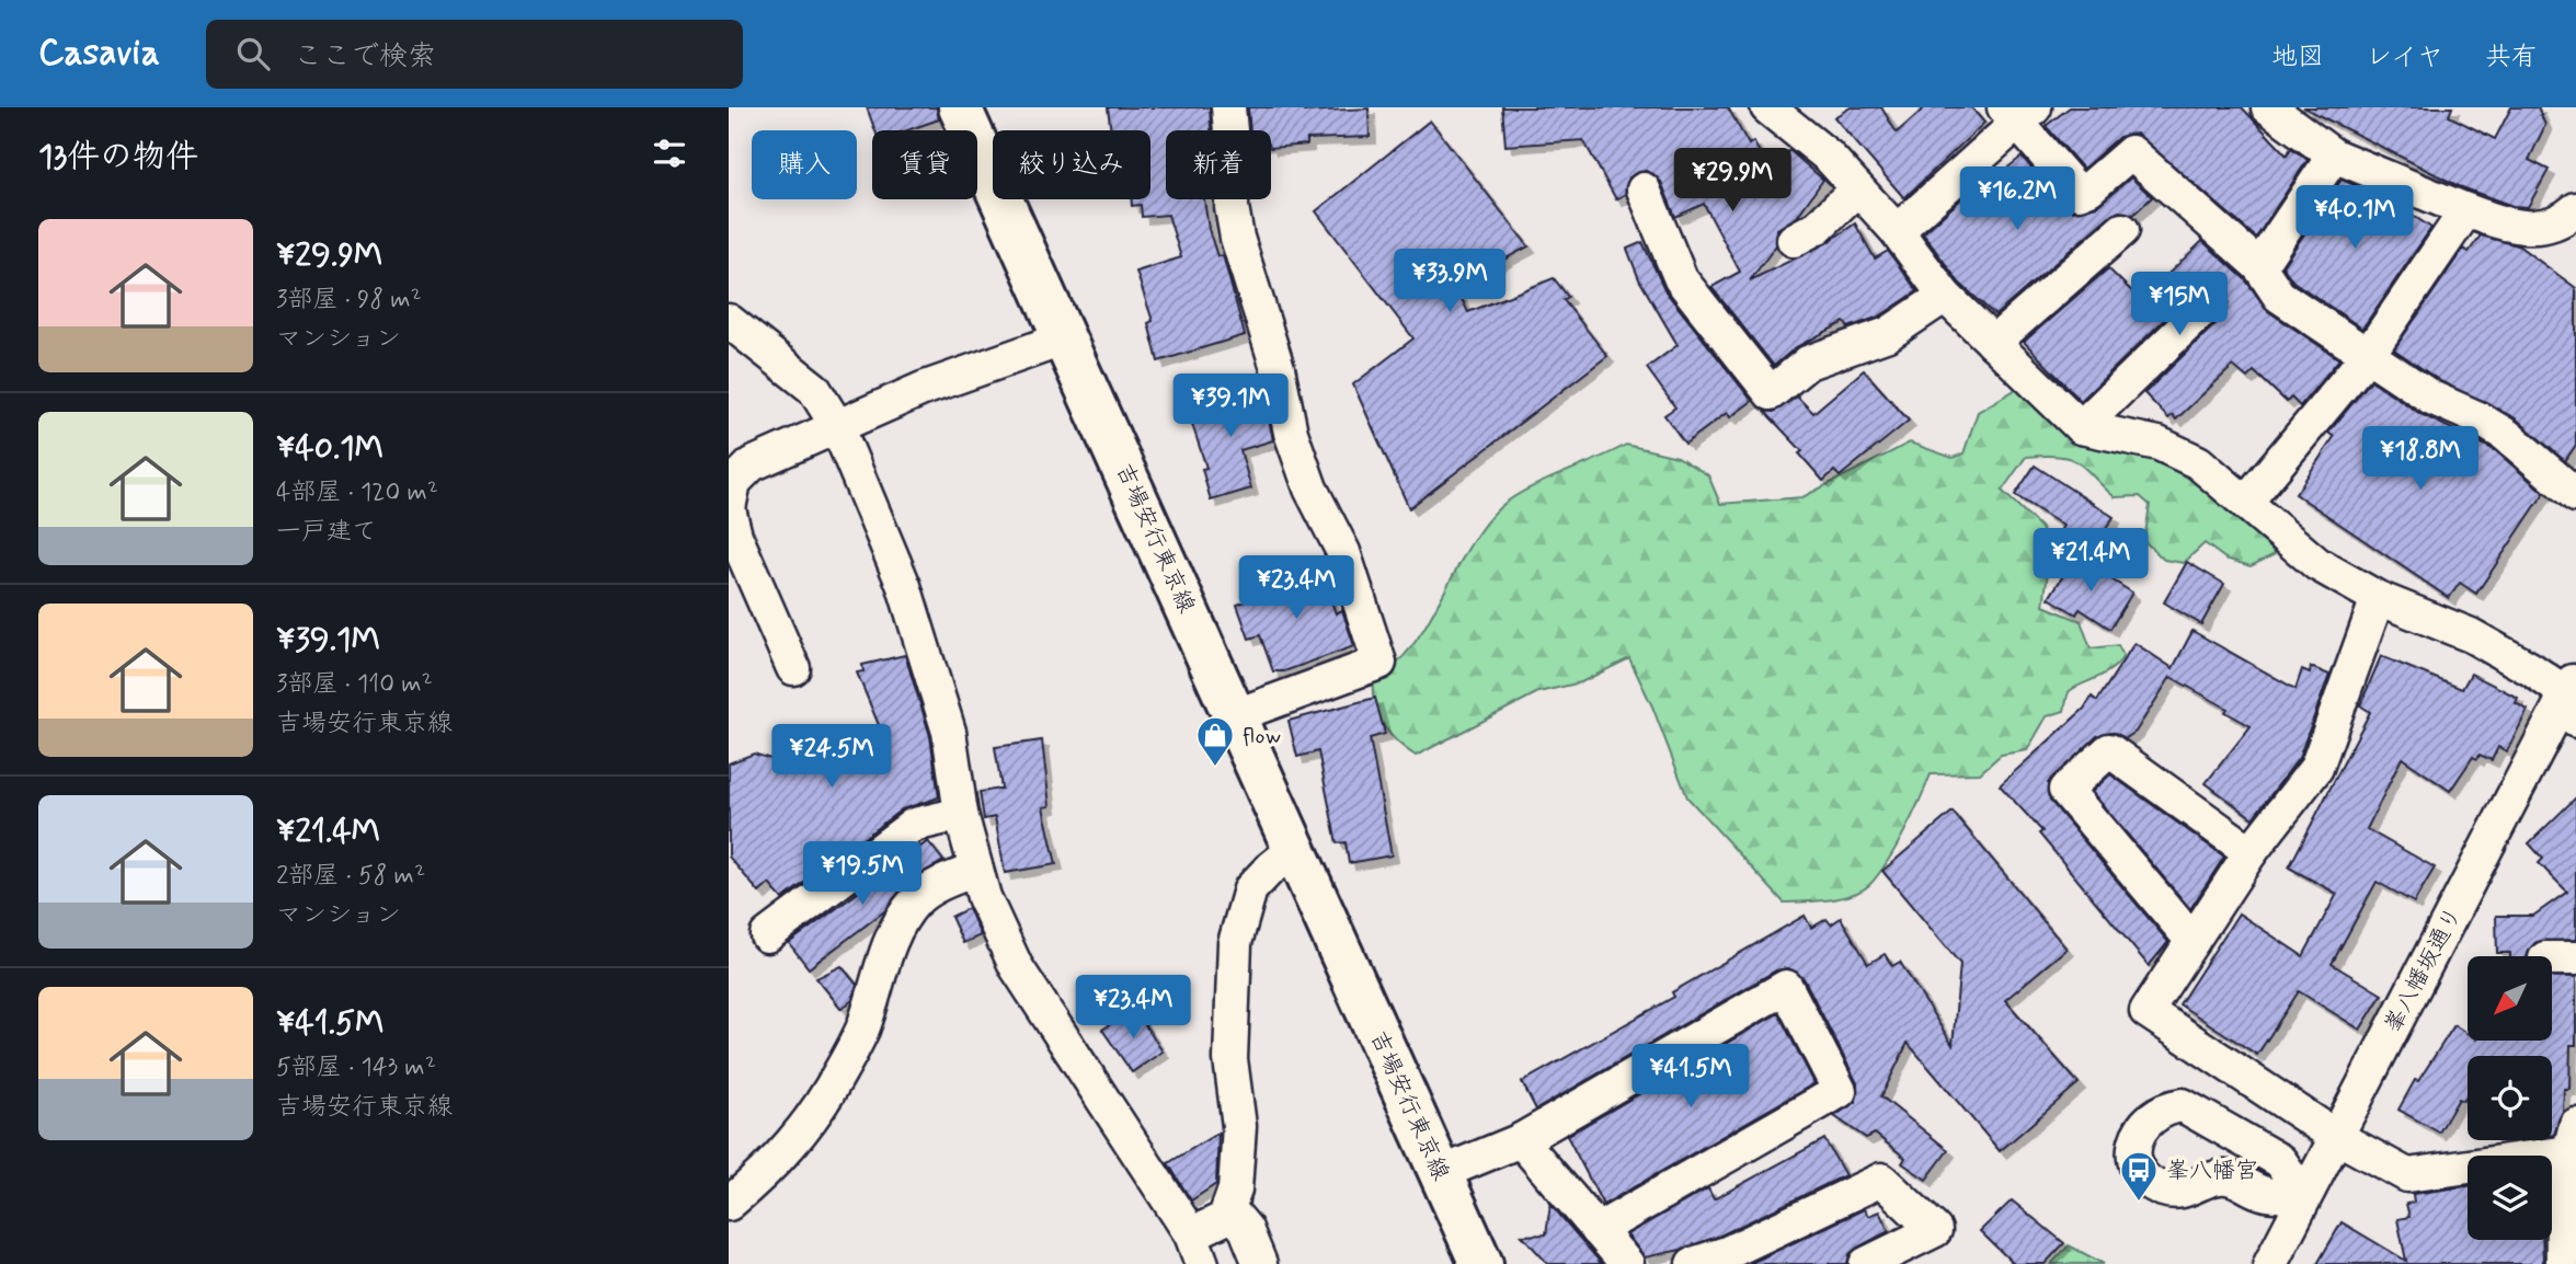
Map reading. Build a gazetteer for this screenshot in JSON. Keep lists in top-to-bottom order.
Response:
{
  "streets": {
    "main road": ["吉場安行東京線"],
    "street": ["峯八幡坂通り"]
  },
  "places": {
    "shop": ["flow"],
    "bus stop": ["峯八幡宮"]
  },
  "north": "bottom left",
  "page": {
    "header": "Casavia",
    "search": "ここで検索",
    "nav": ["地図", "レイヤ", "共有"],
    "heading": "13件の物件",
    "chip": [
      "購入",
      "賃貸",
      "絞り込み",
      "新着"
    ],
    "price": [
      "¥29.9M",
      "¥16.2M",
      "¥40.1M",
      "¥33.9M",
      "¥15M",
      "¥39.1M",
      "¥18.8M",
      "¥21.4M",
      "¥23.4M",
      "¥24.5M",
      "¥19.5M",
      "¥23.4M",
      "¥41.5M"
    ],
    "list": [
      {
        "name": "¥29.9M",
        "note": "3部屋 · 98 m² · マンション"
      },
      {
        "name": "¥40.1M",
        "note": "4部屋 · 120 m² · 一戸建て"
      },
      {
        "name": "¥39.1M",
        "note": "3部屋 · 110 m² · 吉場安行東京線"
      },
      {
        "name": "¥21.4M",
        "note": "2部屋 · 58 m² · マンション"
      },
      {
        "name": "¥41.5M",
        "note": "5部屋 · 143 m² · 吉場安行東京線"
      }
    ]
  }
}
